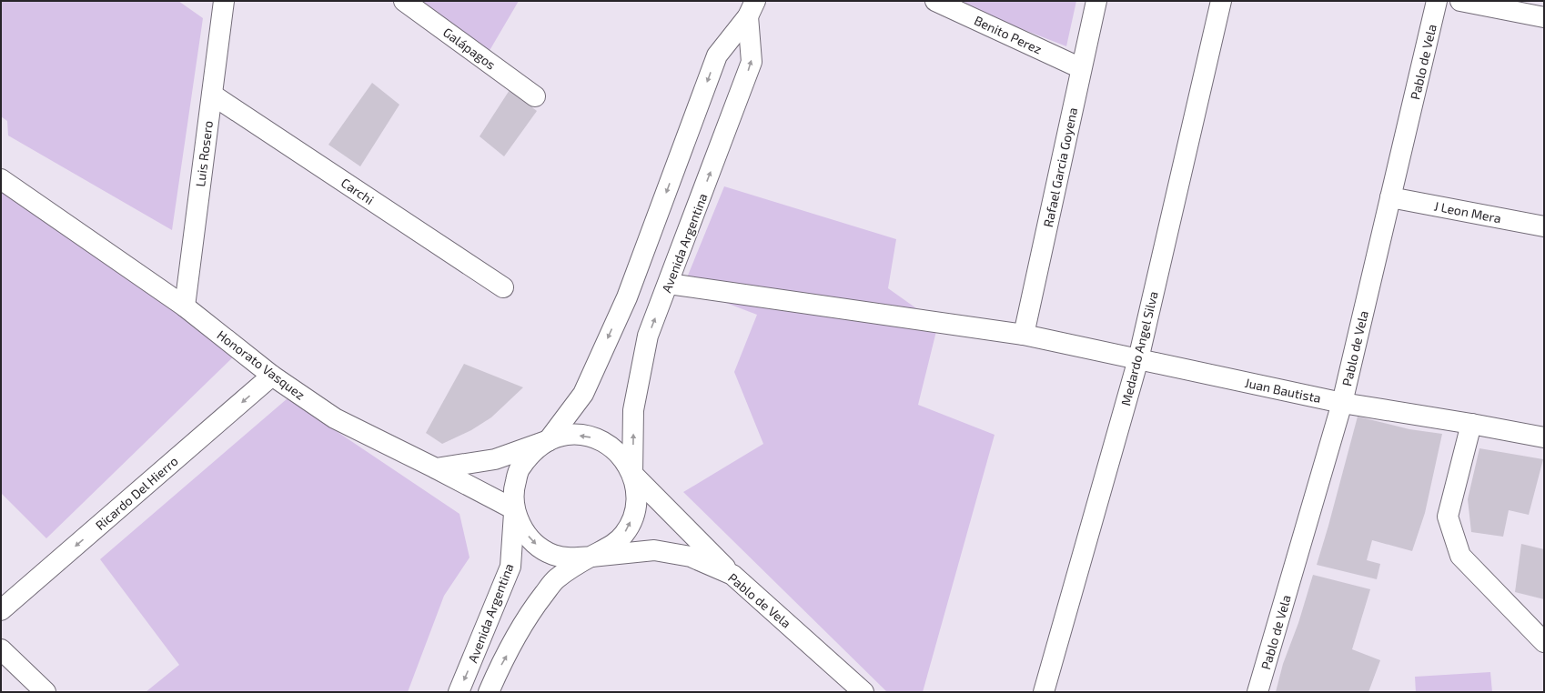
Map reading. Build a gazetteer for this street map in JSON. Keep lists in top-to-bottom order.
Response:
{
  "streets": {
    "street": [
      "Benito Perez",
      "Galápagos",
      "Pablo de Vela",
      "Luis Rosero",
      "Rafael Garcia Goyena",
      "Carchi",
      "J Leon Mera",
      "Avenida Argentina",
      "Medardo Angel Silva",
      "Honorato Vasquez",
      "Juan Bautista",
      "Ricardo Del Hierro"
    ]
  },
  "crossings": [
    ["Benito Perez", "Rafael Garcia Goyena"],
    ["Pablo de Vela", "J Leon Mera"],
    ["Pablo de Vela", "Avenida Argentina"],
    ["Pablo de Vela", "Honorato Vasquez"],
    ["Pablo de Vela", "Juan Bautista"],
    ["Luis Rosero", "Carchi"],
    ["Luis Rosero", "Honorato Vasquez"],
    ["Rafael Garcia Goyena", "Juan Bautista"],
    ["Avenida Argentina", "Honorato Vasquez"],
    ["Avenida Argentina", "Juan Bautista"],
    ["Medardo Angel Silva", "Juan Bautista"],
    ["Honorato Vasquez", "Ricardo Del Hierro"]
  ],
  "one_way": ["Ricardo Del Hierro"]
}
